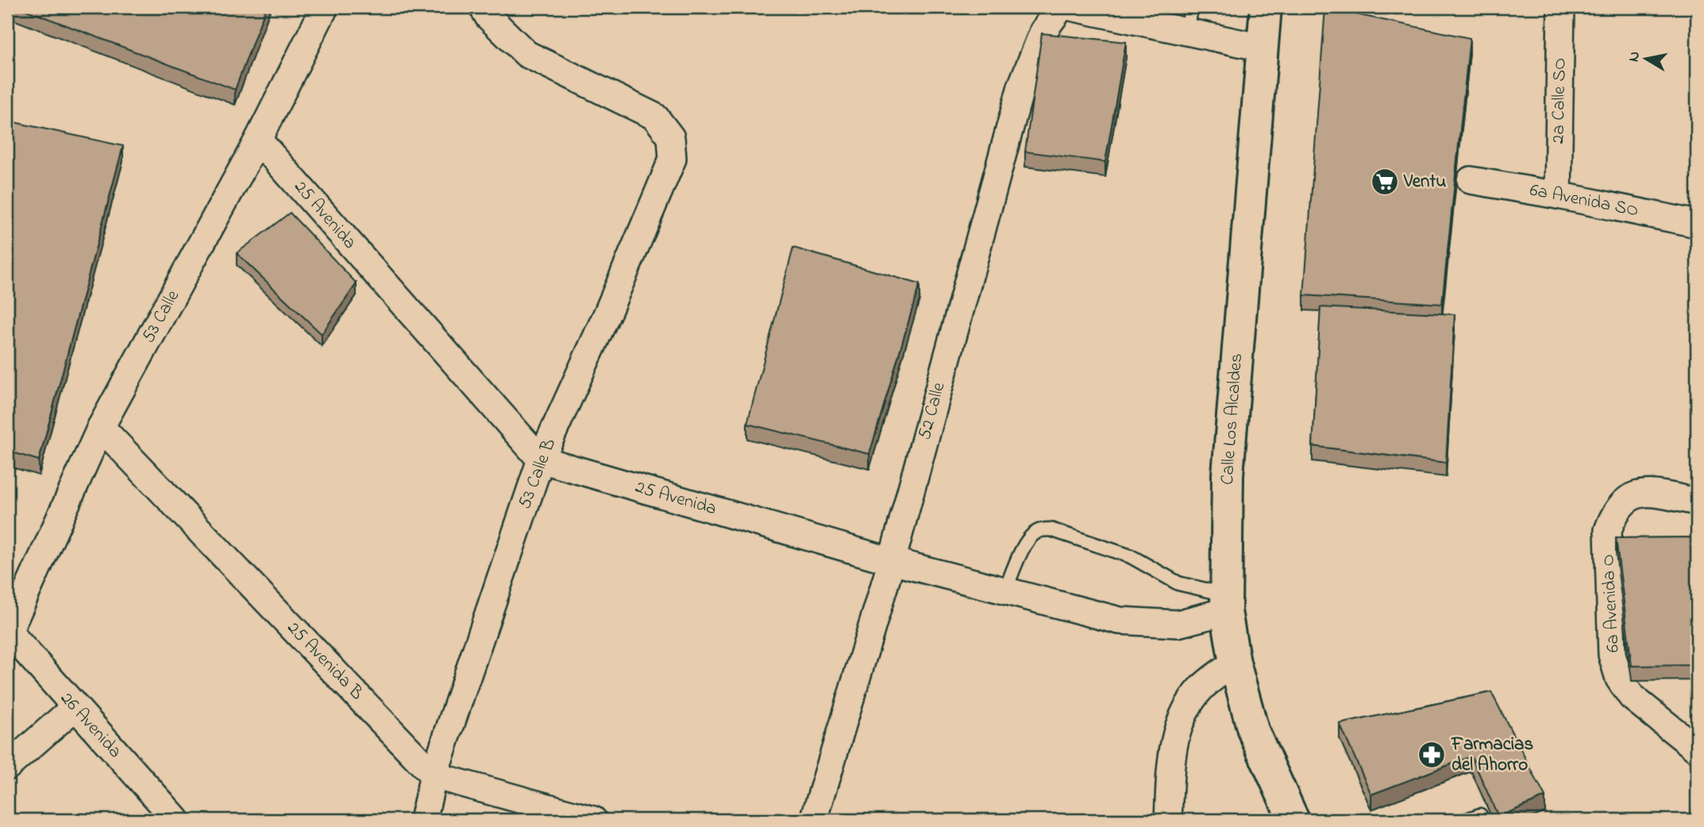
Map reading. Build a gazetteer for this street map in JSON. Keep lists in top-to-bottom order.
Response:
{
  "streets": {
    "main road": ["Calle Los Alcaldes"],
    "street": [
      "2a Calle SO",
      "6a Avenida SO",
      "25 Avenida",
      "53 Calle",
      "52 Calle",
      "53 Calle B",
      "6a Avenida O",
      "25 Avenida B",
      "26 Avenida"
    ]
  },
  "crossings": [
    ["2a Calle SO", "6a Avenida SO"],
    ["25 Avenida", "53 Calle"],
    ["25 Avenida", "52 Calle"],
    ["25 Avenida", "Calle Los Alcaldes"],
    ["25 Avenida", "53 Calle B"],
    ["53 Calle", "25 Avenida B"],
    ["53 Calle", "26 Avenida"],
    ["53 Calle B", "25 Avenida B"]
  ],
  "places": {
    "supermarket": ["Ventu"],
    "pharmacy": ["Farmacias del Ahorro"]
  },
  "north": "left"
}
